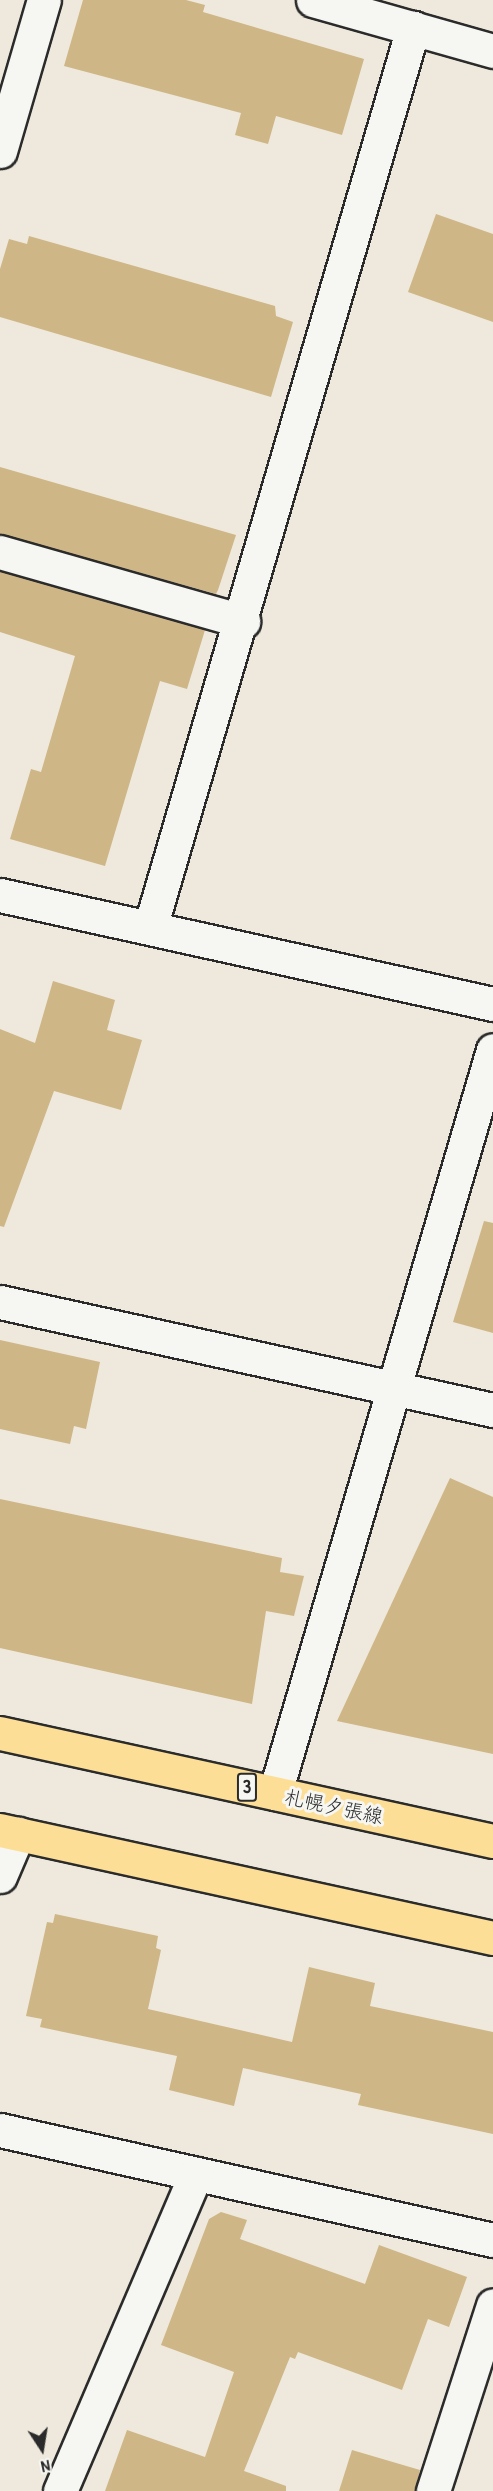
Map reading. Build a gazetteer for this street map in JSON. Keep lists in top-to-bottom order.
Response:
{
  "streets": {
    "main road": ["3", "札幌夕張線"]
  },
  "north": "bottom"
}
